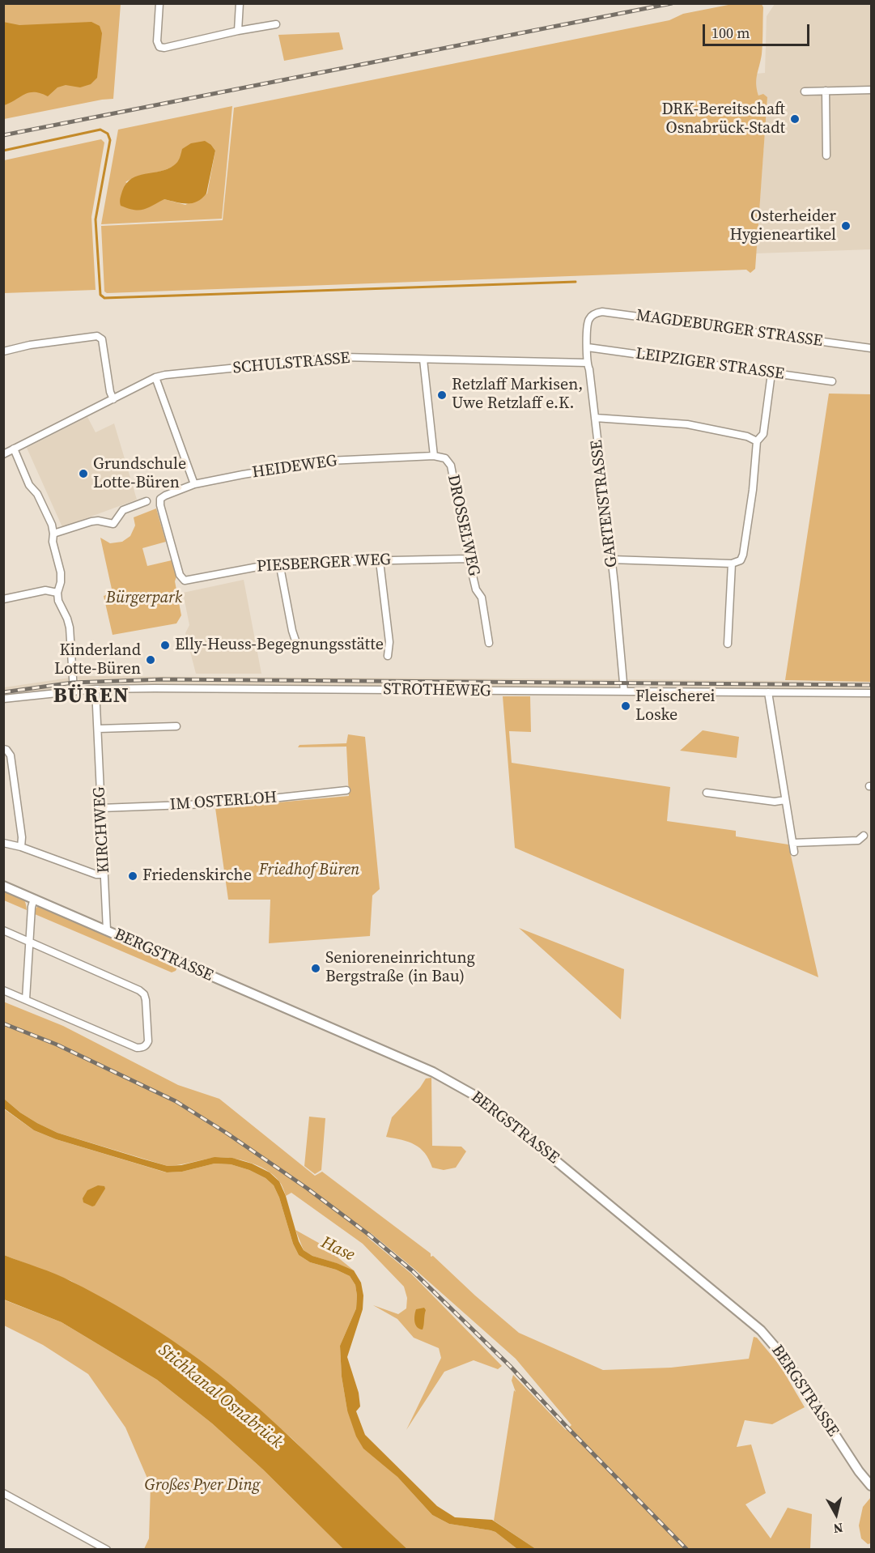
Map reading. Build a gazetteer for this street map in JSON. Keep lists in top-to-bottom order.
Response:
{
  "streets": {
    "street": [
      "MAGDEBURGER STRASSE",
      "SCHULSTRASSE",
      "LEIPZIGER STRASSE",
      "HEIDEWEG",
      "GARTENSTRASSE",
      "DROSSELWEG",
      "PIESBERGER WEG",
      "STROTHEWEG",
      "IM OSTERLOH",
      "KIRCHWEG",
      "BERGSTRASSE"
    ]
  },
  "crossings": [
    ["MAGDEBURGER STRASSE", "GARTENSTRASSE"],
    ["SCHULSTRASSE", "GARTENSTRASSE"],
    ["SCHULSTRASSE", "DROSSELWEG"],
    ["LEIPZIGER STRASSE", "GARTENSTRASSE"],
    ["HEIDEWEG", "DROSSELWEG"],
    ["HEIDEWEG", "PIESBERGER WEG"],
    ["GARTENSTRASSE", "STROTHEWEG"],
    ["DROSSELWEG", "PIESBERGER WEG"],
    ["STROTHEWEG", "KIRCHWEG"],
    ["IM OSTERLOH", "KIRCHWEG"],
    ["KIRCHWEG", "BERGSTRASSE"]
  ],
  "districts": ["BÜREN"],
  "water": ["Hase", "Stichkanal Osnabrück"],
  "parks": ["Bürgerpark", "Friedhof Büren", "Großes Pyer Ding"],
  "places": [
    "DRK-Bereitschaft Osnabrück-Stadt",
    "Osterheider Hygieneartikel",
    "Retzlaff Markisen, Uwe Retzlaff e.K.",
    "Grundschule Lotte-Büren",
    "Elly-Heuss-Begegnungsstätte",
    "Kinderland Lotte-Büren",
    "Fleischerei Loske",
    "Friedenskirche",
    "Senioreneinrichtung Bergstraße (in Bau)"
  ],
  "scale_bar": "100 m",
  "north": "bottom"
}
